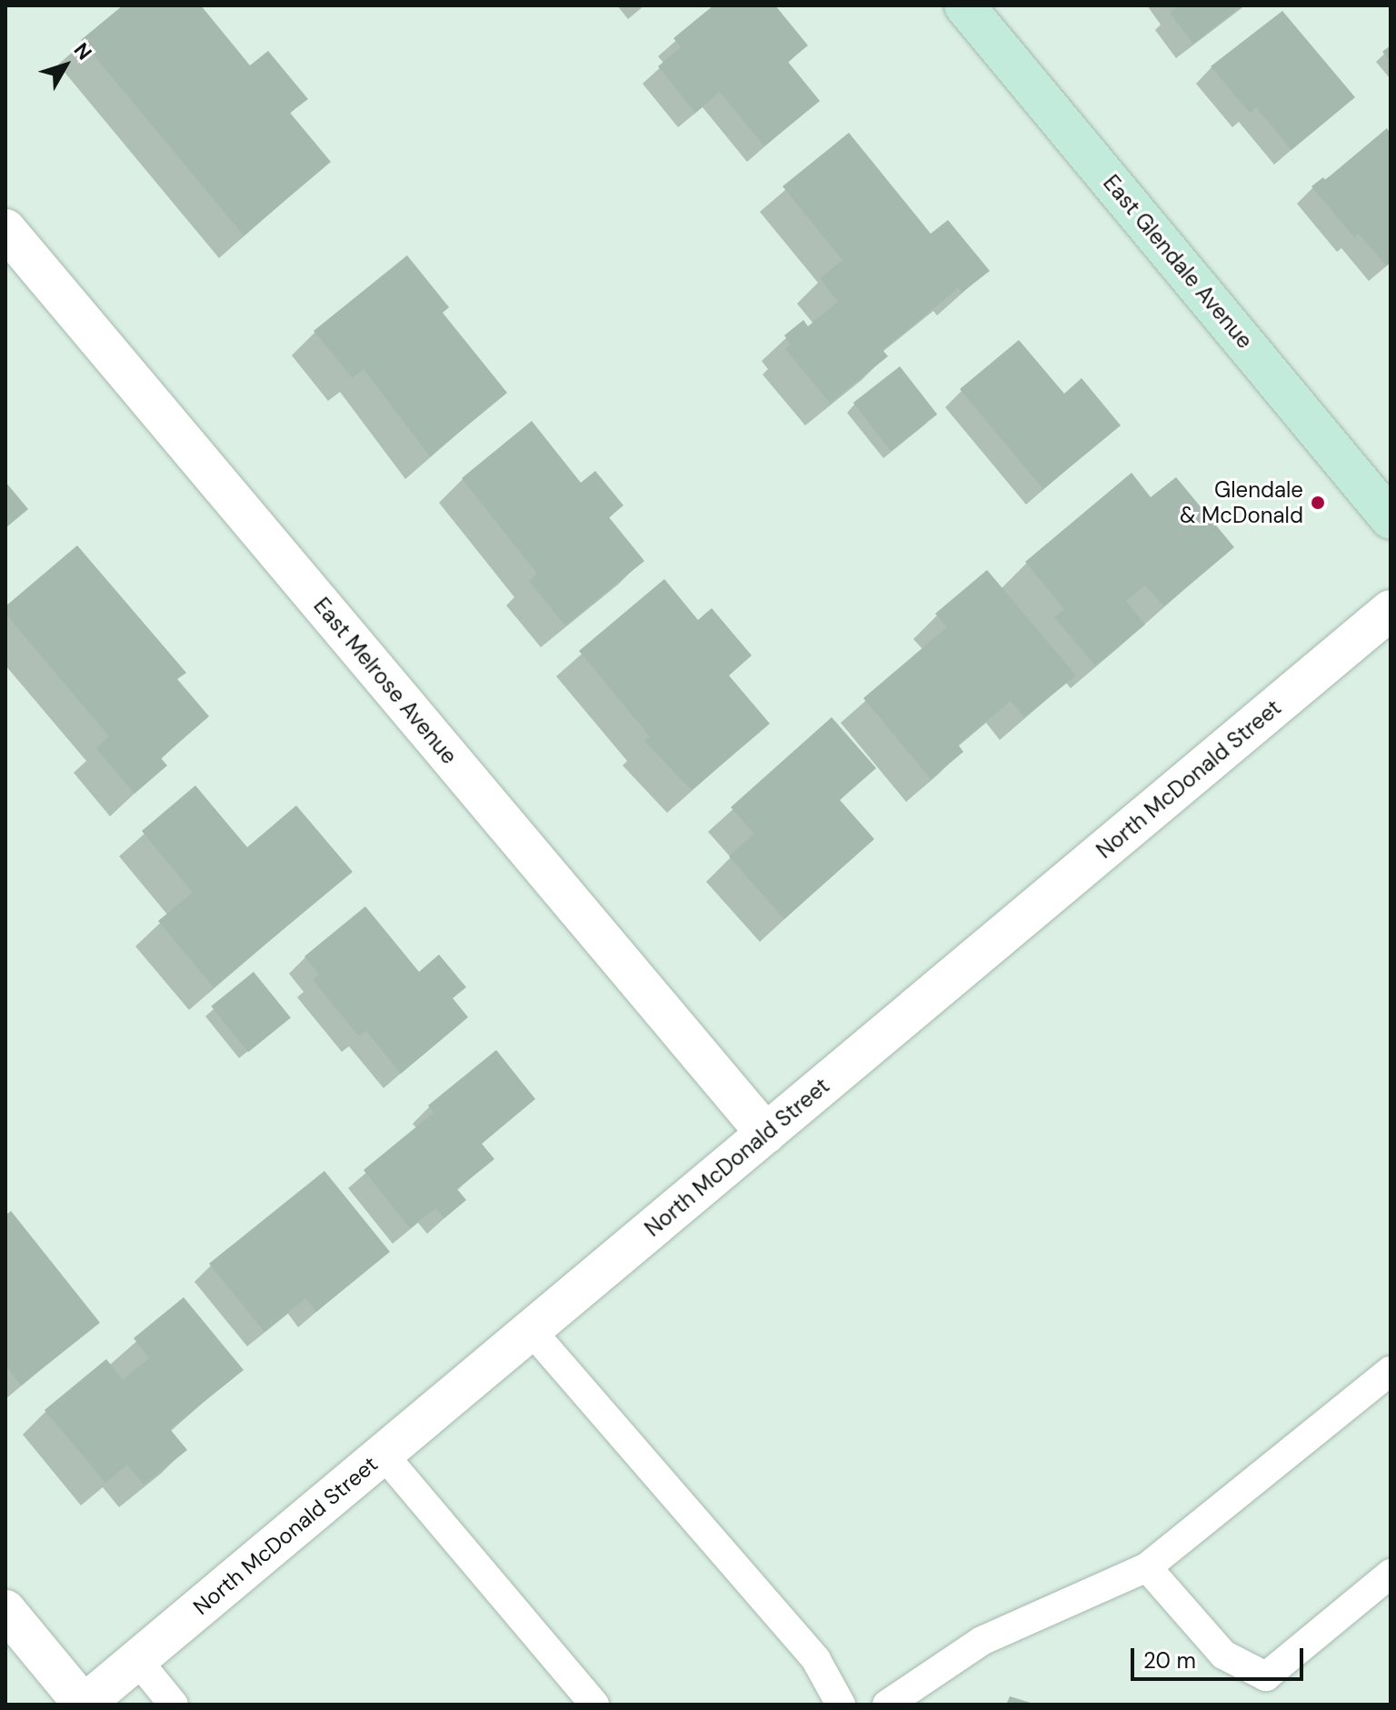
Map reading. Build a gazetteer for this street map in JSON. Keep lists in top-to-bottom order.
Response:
{
  "streets": {
    "street": ["East Glendale Avenue", "East Melrose Avenue", "North McDonald Street"]
  },
  "crossings": [
    ["East Melrose Avenue", "North McDonald Street"]
  ],
  "places": ["Glendale & McDonald"],
  "scale_bar": "20 m",
  "north": "top right"
}
